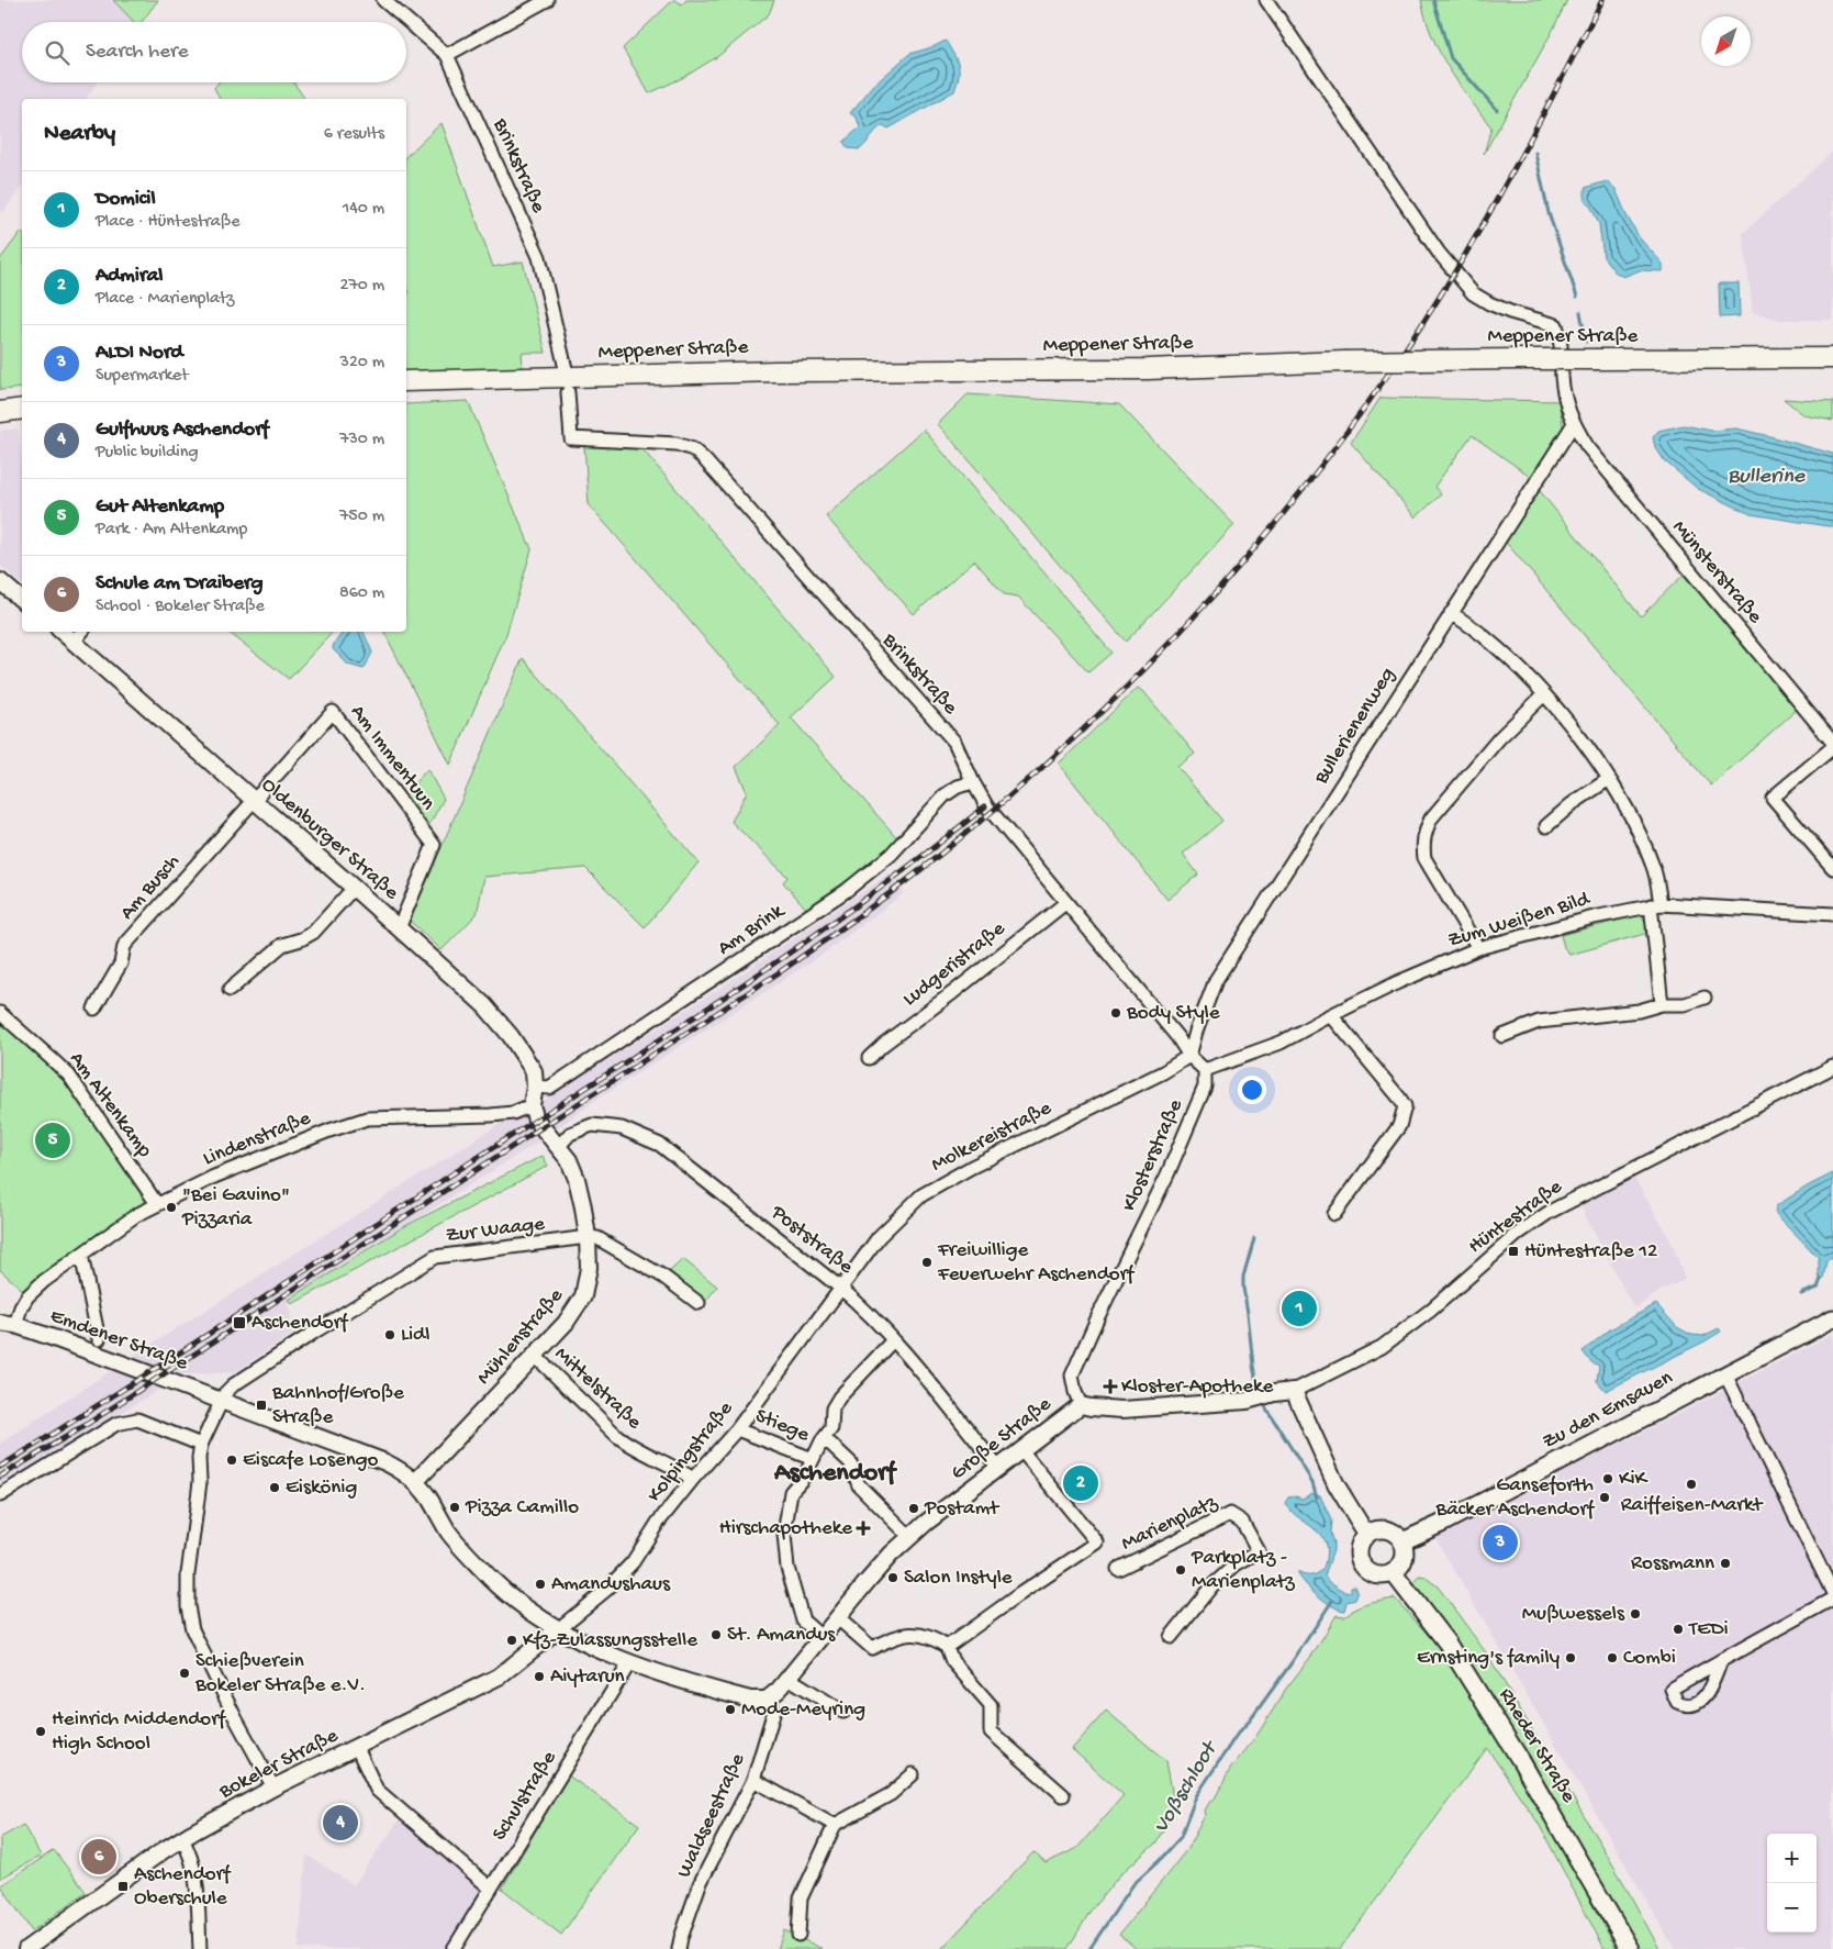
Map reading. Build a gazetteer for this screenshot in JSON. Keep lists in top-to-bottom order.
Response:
{
  "streets": {
    "main road": ["Meppener Straße", "Zu den Emsauen", "Rheder Straße"],
    "street": [
      "Brinkstraße",
      "Münsterstraße",
      "Bullerienenweg",
      "Am Immentuun",
      "Oldenburger Straße",
      "Am Busch",
      "Zum Weißen Bild",
      "Am Brink",
      "Ludgeristraße",
      "Am Altenkamp",
      "Molkereistraße",
      "Lindenstraße",
      "Klosterstraße",
      "Hüntestraße",
      "Zur Waage",
      "Poststraße",
      "Mühlenstraße",
      "Emdener Straße",
      "Mittelstraße",
      "Stiege",
      "Große Straße",
      "Kolpingstraße",
      "Marienplatz",
      "Bokeler Straße",
      "Schulstraße",
      "Waldseestraße"
    ]
  },
  "crossings": [
    ["Brinkstraße", "Meppener Straße"],
    ["Brinkstraße", "Bullerienenweg"],
    ["Brinkstraße", "Zum Weißen Bild"],
    ["Brinkstraße", "Am Brink"],
    ["Brinkstraße", "Ludgeristraße"],
    ["Brinkstraße", "Molkereistraße"],
    ["Brinkstraße", "Klosterstraße"],
    ["Münsterstraße", "Bullerienenweg"],
    ["Bullerienenweg", "Molkereistraße"],
    ["Am Immentuun", "Oldenburger Straße"],
    ["Am Immentuun", "Am Busch"],
    ["Oldenburger Straße", "Am Busch"],
    ["Oldenburger Straße", "Am Brink"],
    ["Oldenburger Straße", "Lindenstraße"],
    ["Oldenburger Straße", "Mühlenstraße"],
    ["Zum Weißen Bild", "Klosterstraße"],
    ["Am Altenkamp", "Lindenstraße"],
    ["Molkereistraße", "Poststraße"],
    ["Molkereistraße", "Kolpingstraße"],
    ["Lindenstraße", "Mühlenstraße"],
    ["Lindenstraße", "Emdener Straße"],
    ["Klosterstraße", "Große Straße"],
    ["Hüntestraße", "Große Straße"],
    ["Zur Waage", "Mühlenstraße"],
    ["Zur Waage", "Emdener Straße"],
    ["Poststraße", "Mühlenstraße"],
    ["Poststraße", "Große Straße"],
    ["Poststraße", "Kolpingstraße"],
    ["Mühlenstraße", "Mittelstraße"],
    ["Mittelstraße", "Kolpingstraße"],
    ["Zu den Emsauen", "Rheder Straße"],
    ["Stiege", "Kolpingstraße"],
    ["Große Straße", "Marienplatz"],
    ["Große Straße", "Waldseestraße"],
    ["Kolpingstraße", "Bokeler Straße"]
  ],
  "districts": ["Aschendorf"],
  "water": ["Bullerine", "Voßschloot"],
  "places": {
    "other": [
      "Body Style",
      "\"Bei Gavino\" Pizzaria",
      "Freiwillige Feuerwehr Aschendorf",
      "Lidl",
      "Eiscafe Losengo",
      "KiK",
      "Raiffeisen-Markt",
      "Eiskönig",
      "Ganseforth Bäcker Aschendorf",
      "Pizza Camillo",
      "Postamt",
      "Rossmann",
      "Parkplatz - Marienplatz",
      "Salon Instyle",
      "Amandushaus",
      "Mußwessels",
      "TEDi",
      "St. Amandus",
      "Kfz-Zulassungsstelle",
      "Ernsting's family",
      "Combi",
      "Schießverein Bokeler Straße e.V.",
      "Aiytarun",
      "Mode-Meyring",
      "Heinrich Middendorf High School"
    ],
    "transit": [
      "Hüntestraße 12",
      "Aschendorf",
      "Bahnhof/Große Straße",
      "Aschendorf Oberschule"
    ],
    "health": ["Kloster-Apotheke", "Hirschapotheke"]
  },
  "north": "bottom left",
  "page": {
    "search": "Search here",
    "heading": ["Nearby", "6 results"],
    "list": [
      {
        "mark": "1",
        "name": "Domicil",
        "note": "Place · Hüntestraße",
        "value": "140 m"
      },
      {
        "mark": "2",
        "name": "Admiral",
        "note": "Place · Marienplatz",
        "value": "270 m"
      },
      {
        "mark": "3",
        "name": "ALDI Nord",
        "note": "Supermarket",
        "value": "320 m"
      },
      {
        "mark": "4",
        "name": "Gulfhuus Aschendorf",
        "note": "Public building",
        "value": "730 m"
      },
      {
        "mark": "5",
        "name": "Gut Altenkamp",
        "note": "Park · Am Altenkamp",
        "value": "750 m"
      },
      {
        "mark": "6",
        "name": "Schule am Draiberg",
        "note": "School · Bokeler Straße",
        "value": "860 m"
      }
    ],
    "pins": [
      "5",
      "1",
      "2",
      "3",
      "4",
      "6"
    ],
    "map_buttons": ["+", "−"]
  }
}
